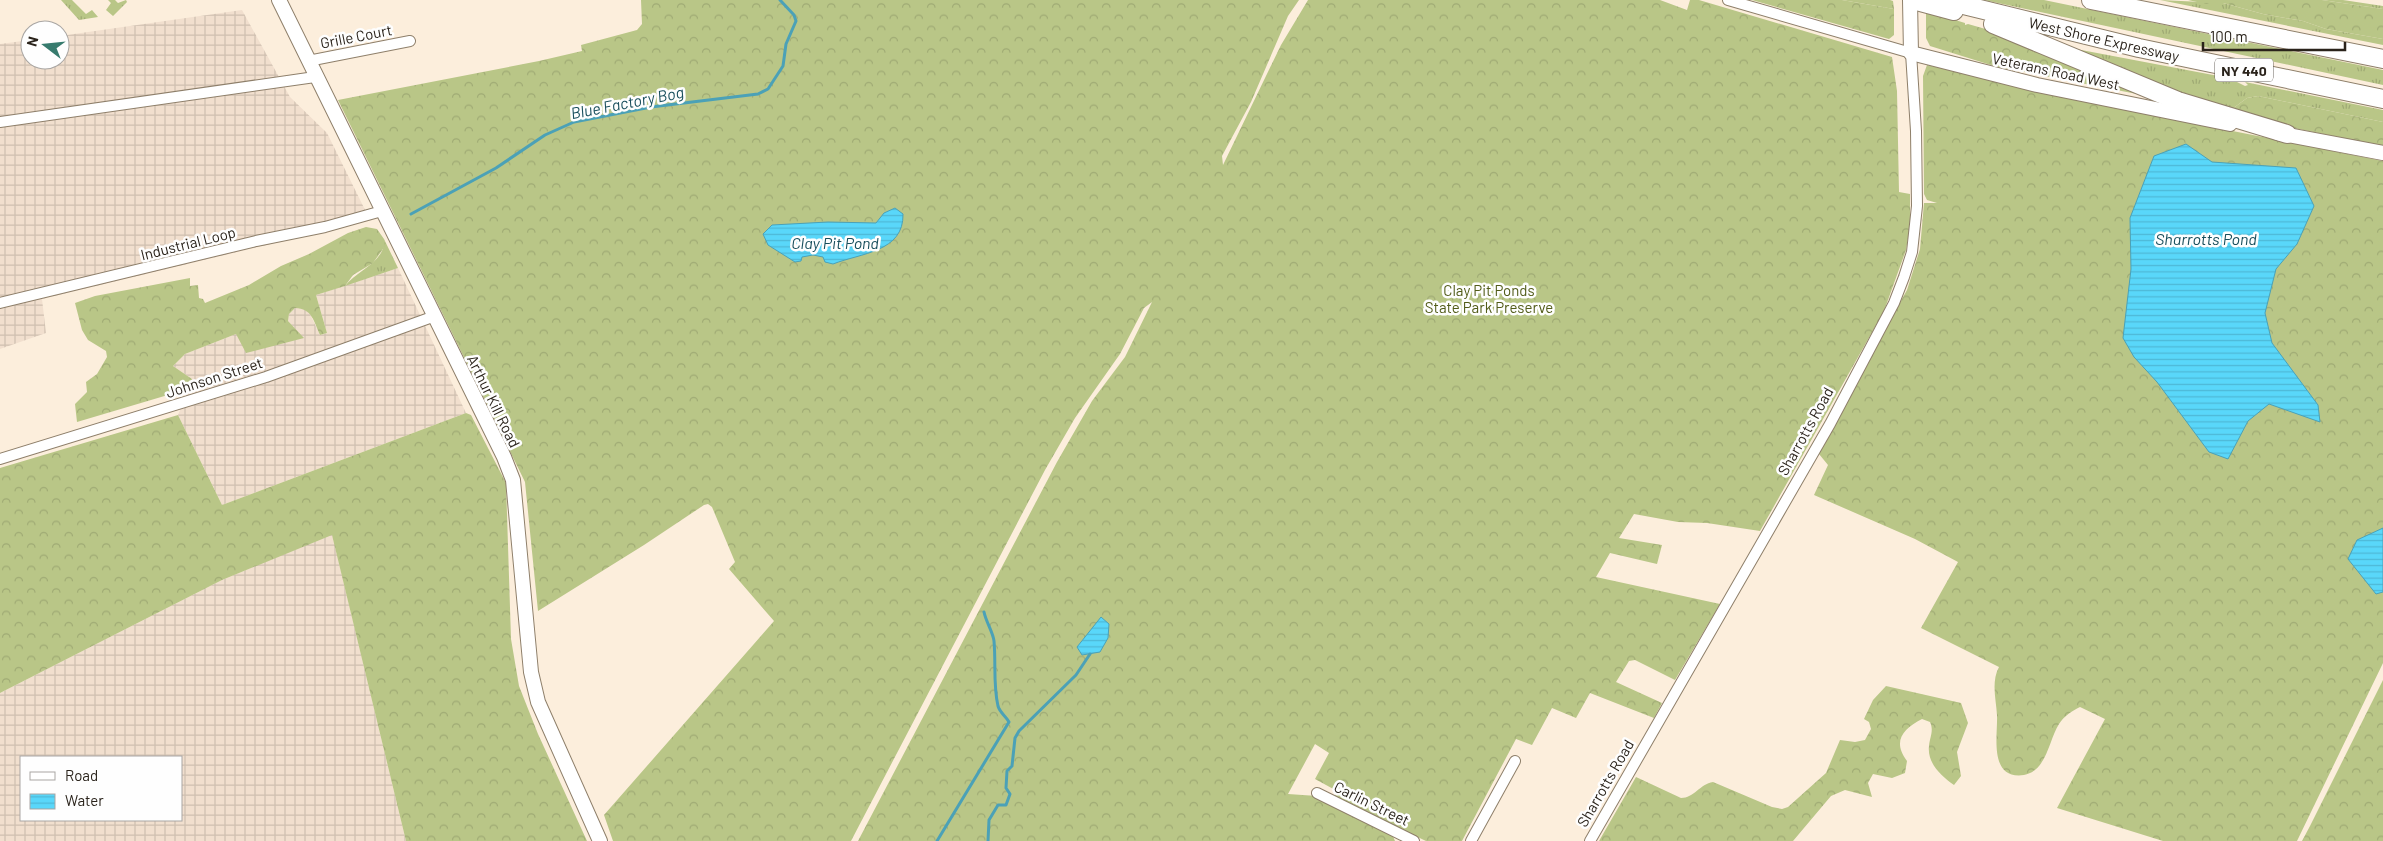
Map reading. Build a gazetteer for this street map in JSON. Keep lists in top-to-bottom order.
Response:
{
  "streets": {
    "highway": ["West Shore Expressway", "NY 440"],
    "street": [
      "Grille Court",
      "Veterans Road West",
      "Industrial Loop",
      "Johnson Street",
      "Arthur Kill Road",
      "Sharrotts Road",
      "Carlin Street"
    ]
  },
  "crossings": [
    ["Grille Court", "Arthur Kill Road"],
    ["Veterans Road West", "Sharrotts Road"],
    ["Industrial Loop", "Arthur Kill Road"],
    ["Johnson Street", "Arthur Kill Road"]
  ],
  "water": ["Blue Factory Bog", "Sharrotts Pond", "Clay Pit Pond"],
  "parks": ["Clay Pit Ponds State Park Preserve"],
  "legend": ["Road", "Water"],
  "scale_bar": "100 m",
  "north": "left"
}
